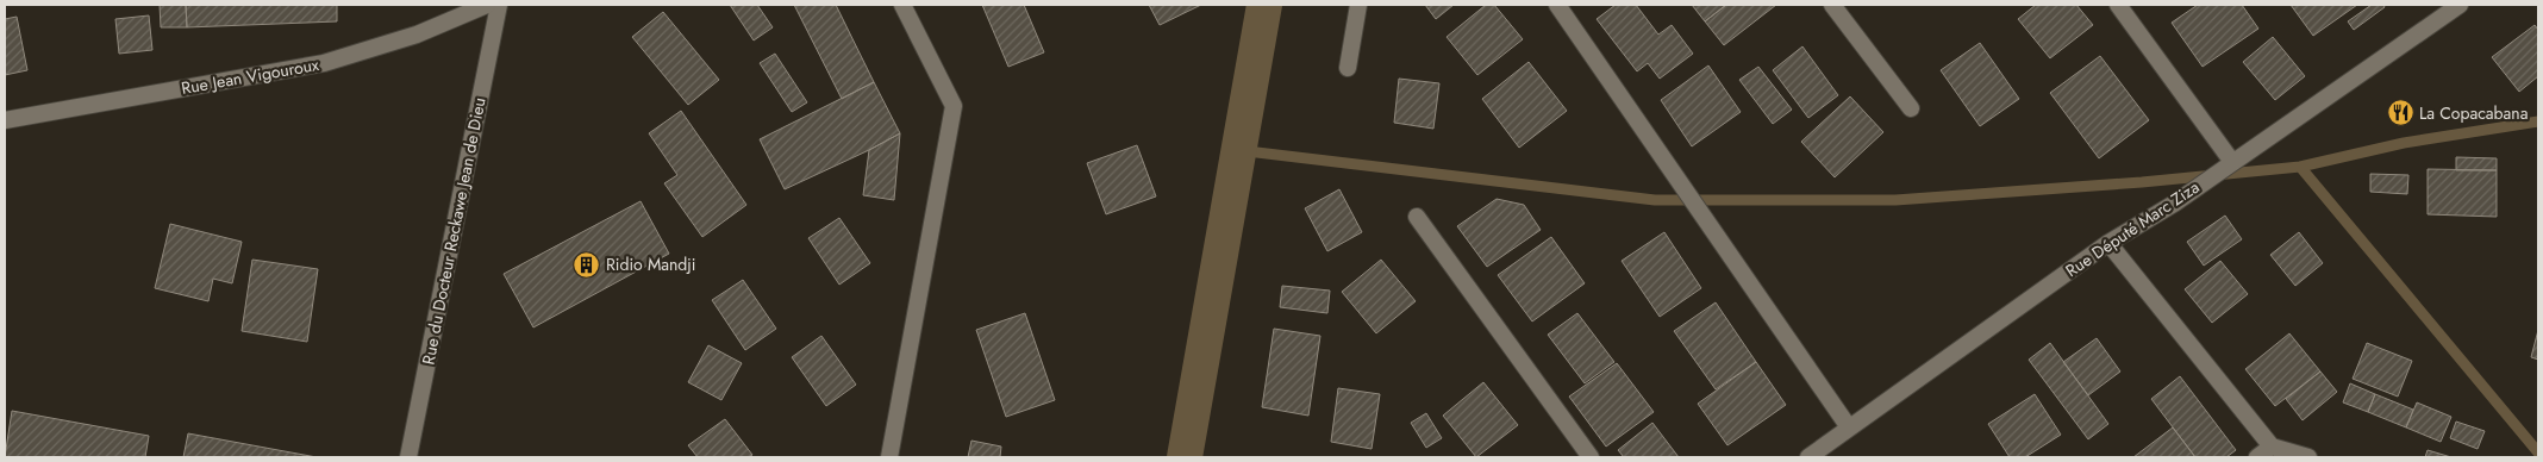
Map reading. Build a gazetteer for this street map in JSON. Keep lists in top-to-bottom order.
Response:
{
  "streets": {
    "street": ["Rue Jean Vigouroux", "Rue Député Marc Ziza", "Rue du Docteur Reckawe Jean de Dieu"]
  },
  "places": {
    "restaurant": ["La Copacabana"],
    "building": ["Ridio Mandji"]
  }
}
